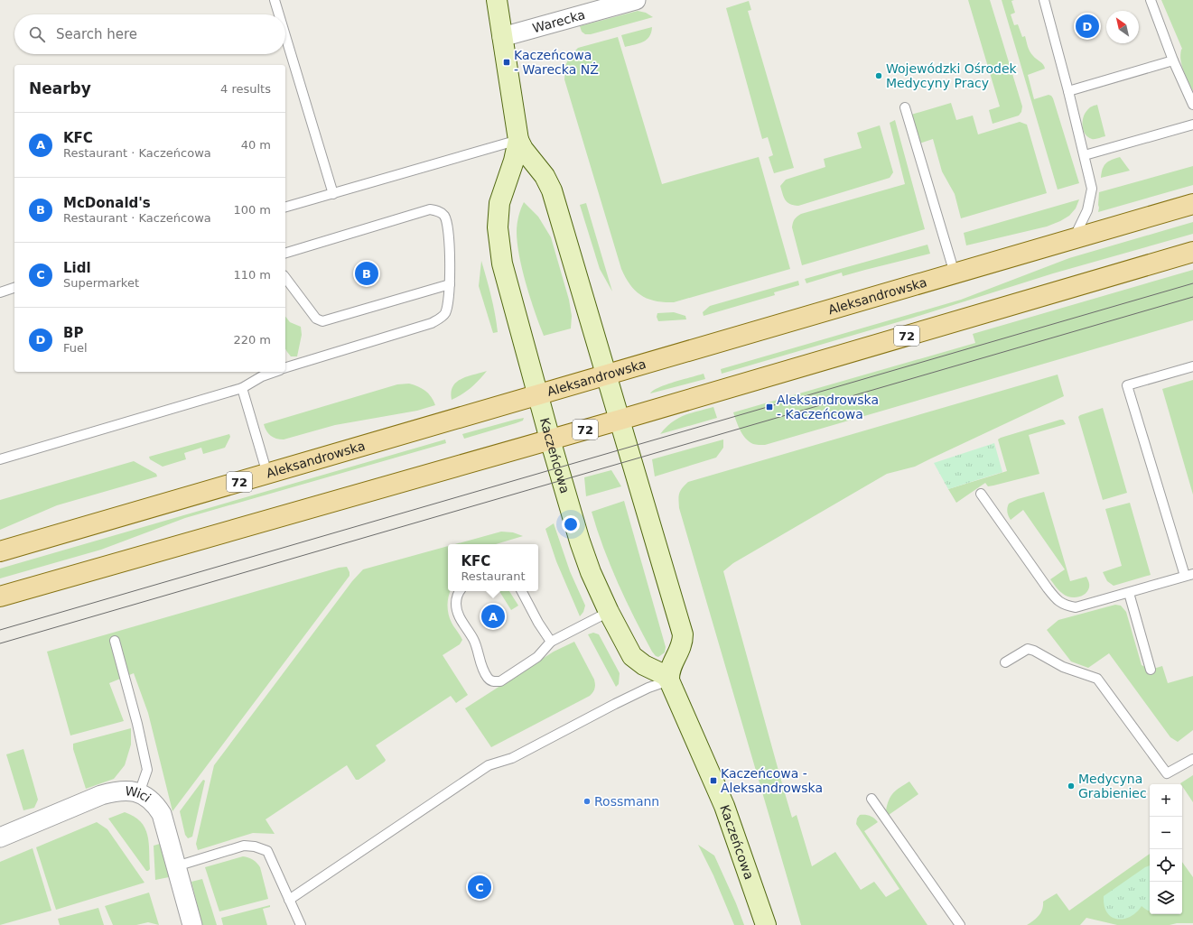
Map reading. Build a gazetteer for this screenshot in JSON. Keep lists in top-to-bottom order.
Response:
{
  "streets": {
    "main road": ["Aleksandrowska", "72"],
    "street": ["Warecka", "Kaczeńcowa", "Wici"]
  },
  "crossings": [
    ["Warecka", "Kaczeńcowa"],
    ["Aleksandrowska", "Kaczeńcowa"],
    ["72", "Kaczeńcowa"]
  ],
  "places": {
    "transit": ["Kaczeńcowa - Warecka NŻ", "Aleksandrowska - Kaczeńcowa", "Kaczeńcowa - Aleksandrowska"],
    "other": ["Wojewódzki Ośrodek Medycyny Pracy", "Medycyna Grabieniec", "Rossmann"]
  },
  "north": "top left",
  "page": {
    "pins": [
      "D",
      "B",
      "A",
      "C"
    ],
    "search": "Search here",
    "heading": ["Nearby", "4 results"],
    "list": [
      {
        "mark": "A",
        "name": "KFC",
        "note": "Restaurant · Kaczeńcowa",
        "value": "40 m"
      },
      {
        "mark": "B",
        "name": "McDonald's",
        "note": "Restaurant · Kaczeńcowa",
        "value": "100 m"
      },
      {
        "mark": "C",
        "name": "Lidl",
        "note": "Supermarket",
        "value": "110 m"
      },
      {
        "mark": "D",
        "name": "BP",
        "note": "Fuel",
        "value": "220 m"
      }
    ],
    "popup": ["KFC", "Restaurant"],
    "map_buttons": ["+", "−"]
  }
}
